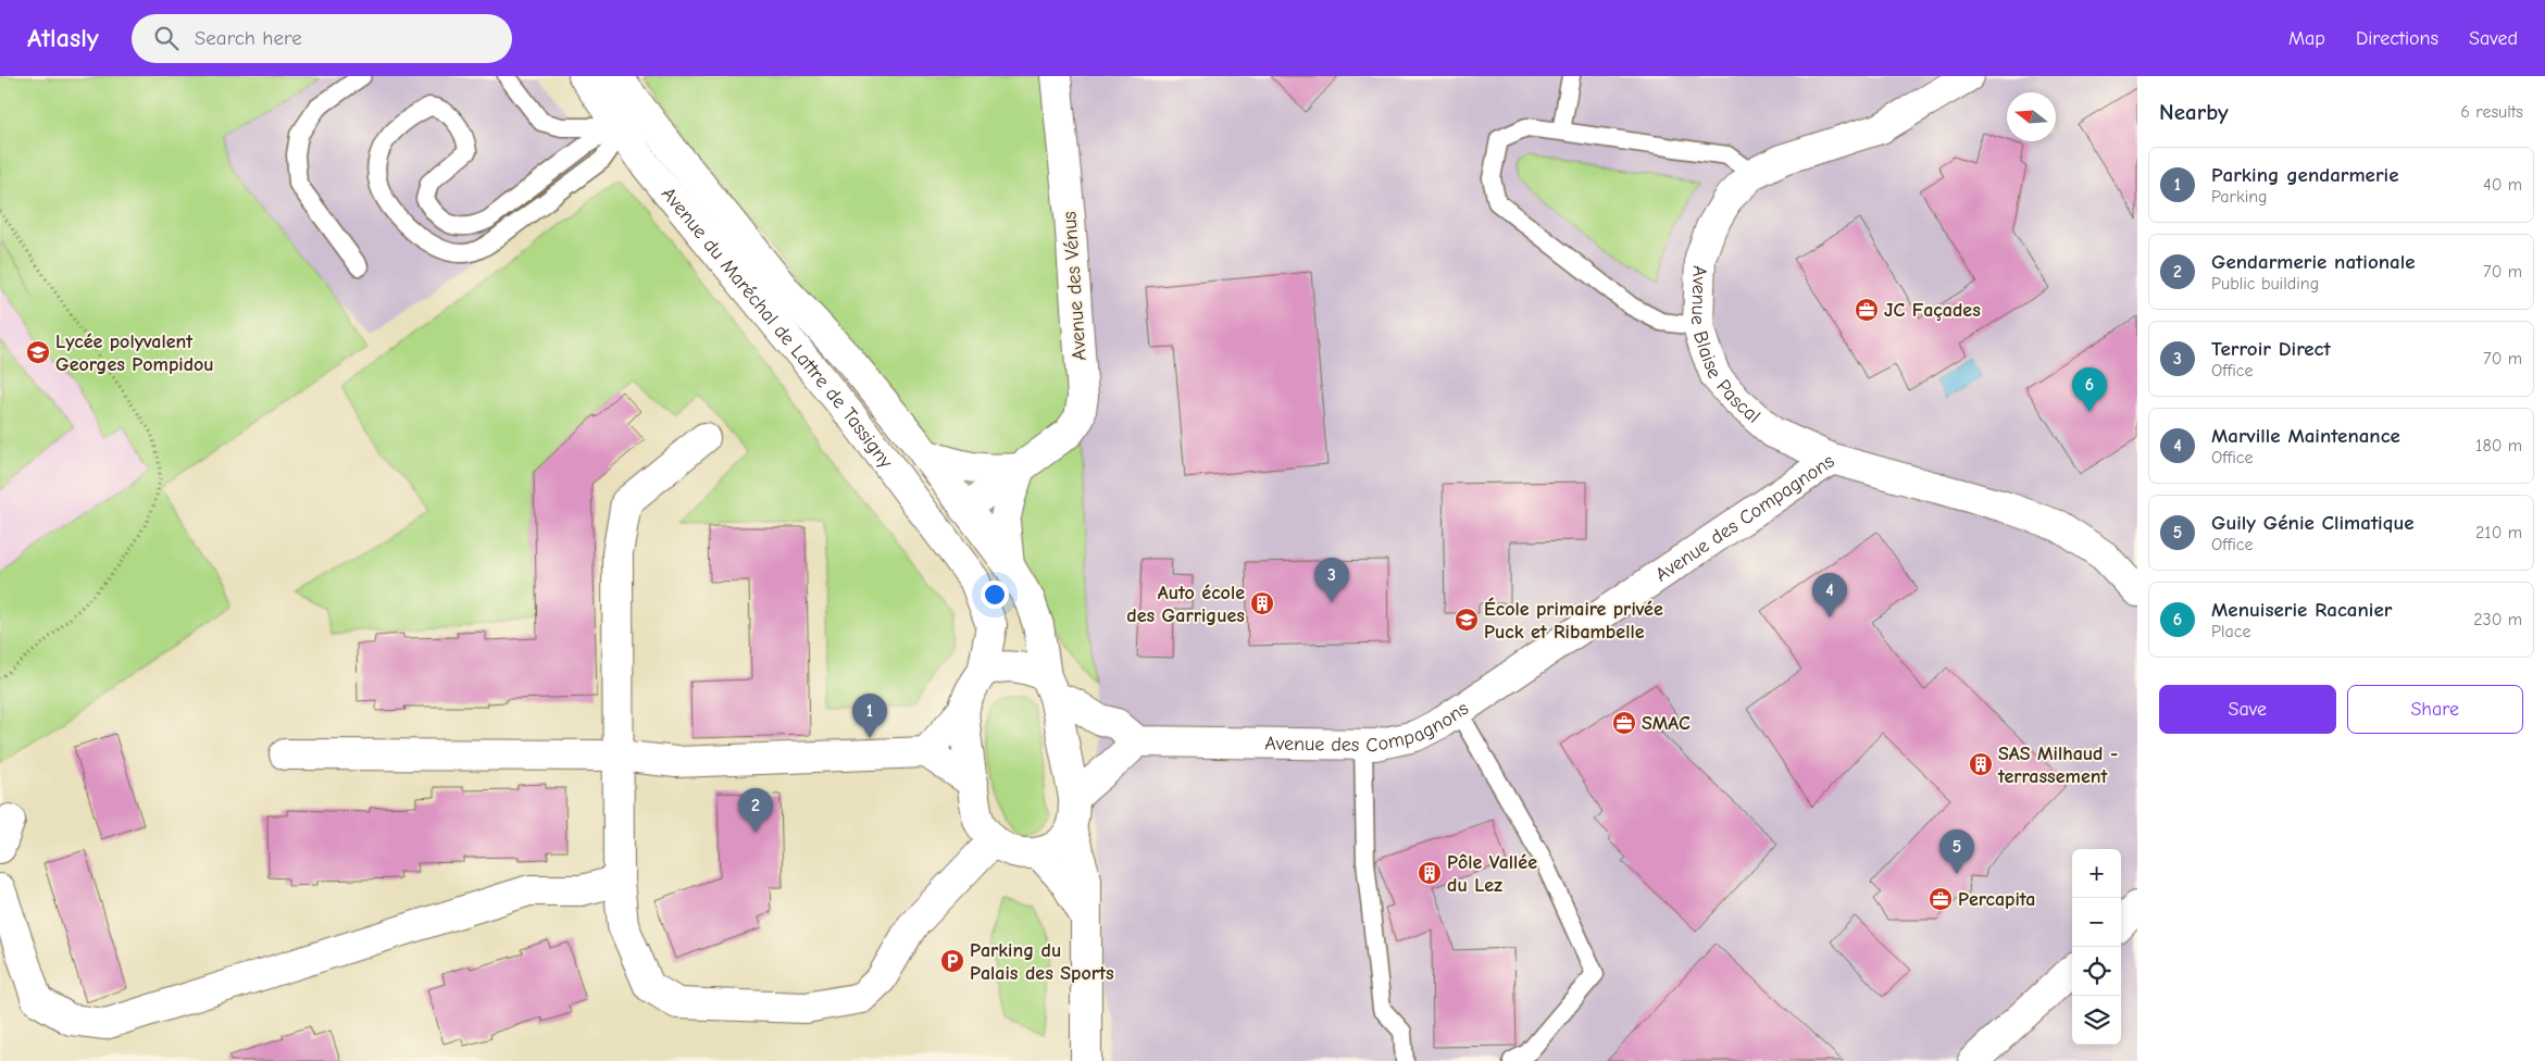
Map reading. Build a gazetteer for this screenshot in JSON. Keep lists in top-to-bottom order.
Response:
{
  "streets": {
    "street": [
      "Avenue des Vénus",
      "Avenue du Maréchal de Lattre de Tassigny",
      "Avenue Blaise Pascal",
      "Avenue des Compagnons"
    ]
  },
  "crossings": [
    ["Avenue des Vénus", "Avenue du Maréchal de Lattre de Tassigny"],
    ["Avenue Blaise Pascal", "Avenue des Compagnons"]
  ],
  "places": {
    "office": ["JC Façades", "SMAC", "Percapita"],
    "school or university": ["Lycée polyvalent Georges Pompidou", "École primaire privée Puck et Ribambelle"],
    "building": ["Auto école des Garrigues", "SAS Milhaud - terrassement", "Pôle Vallée du Lez"],
    "parking": ["Parking du Palais des Sports"]
  },
  "north": "left",
  "page": {
    "header": "Atlasly",
    "search": "Search here",
    "nav": ["Map", "Directions", "Saved"],
    "heading": ["Nearby", "6 results"],
    "list": [
      {
        "mark": "1",
        "name": "Parking gendarmerie",
        "note": "Parking",
        "value": "40 m"
      },
      {
        "mark": "2",
        "name": "Gendarmerie nationale",
        "note": "Public building",
        "value": "70 m"
      },
      {
        "mark": "3",
        "name": "Terroir Direct",
        "note": "Office",
        "value": "70 m"
      },
      {
        "mark": "4",
        "name": "Marville Maintenance",
        "note": "Office",
        "value": "180 m"
      },
      {
        "mark": "5",
        "name": "Guily Génie Climatique",
        "note": "Office",
        "value": "210 m"
      },
      {
        "mark": "6",
        "name": "Menuiserie Racanier",
        "note": "Place",
        "value": "230 m"
      }
    ],
    "pins": [
      "6",
      "3",
      "4",
      "1",
      "2",
      "5"
    ],
    "buttons": ["Save", "Share"],
    "map_buttons": ["+", "−"]
  }
}
